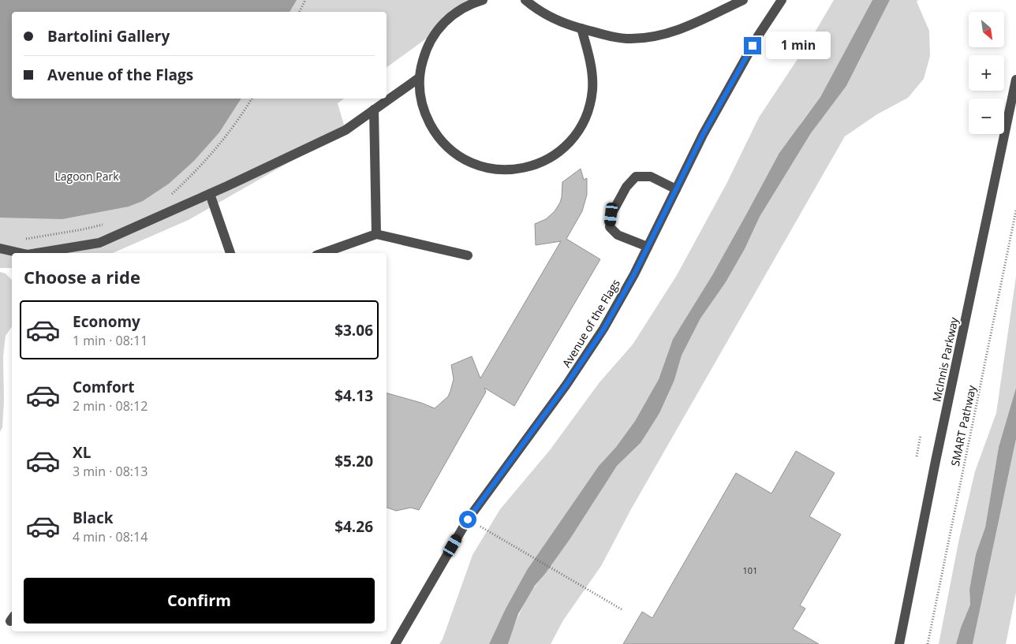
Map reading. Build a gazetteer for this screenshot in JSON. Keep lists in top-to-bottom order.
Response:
{
  "streets": {
    "street": ["Avenue of the Flags", "McInnis Parkway"],
    "path": ["SMART Pathway"]
  },
  "parks": ["Lagoon Park"],
  "house_numbers": ["101"],
  "north": "bottom right",
  "page": {
    "map_buttons": ["+", "−"],
    "banner": ["Bartolini Gallery", "Avenue of the Flags"],
    "bubble": "1 min",
    "heading": "Choose a ride",
    "list": [
      {
        "name": "Economy",
        "note": "1 min · 08:11",
        "value": "$3.06"
      },
      {
        "name": "Comfort",
        "note": "2 min · 08:12",
        "value": "$4.13"
      },
      {
        "name": "XL",
        "note": "3 min · 08:13",
        "value": "$5.20"
      },
      {
        "name": "Black",
        "note": "4 min · 08:14",
        "value": "$4.26"
      }
    ],
    "buttons": "Confirm"
  }
}
